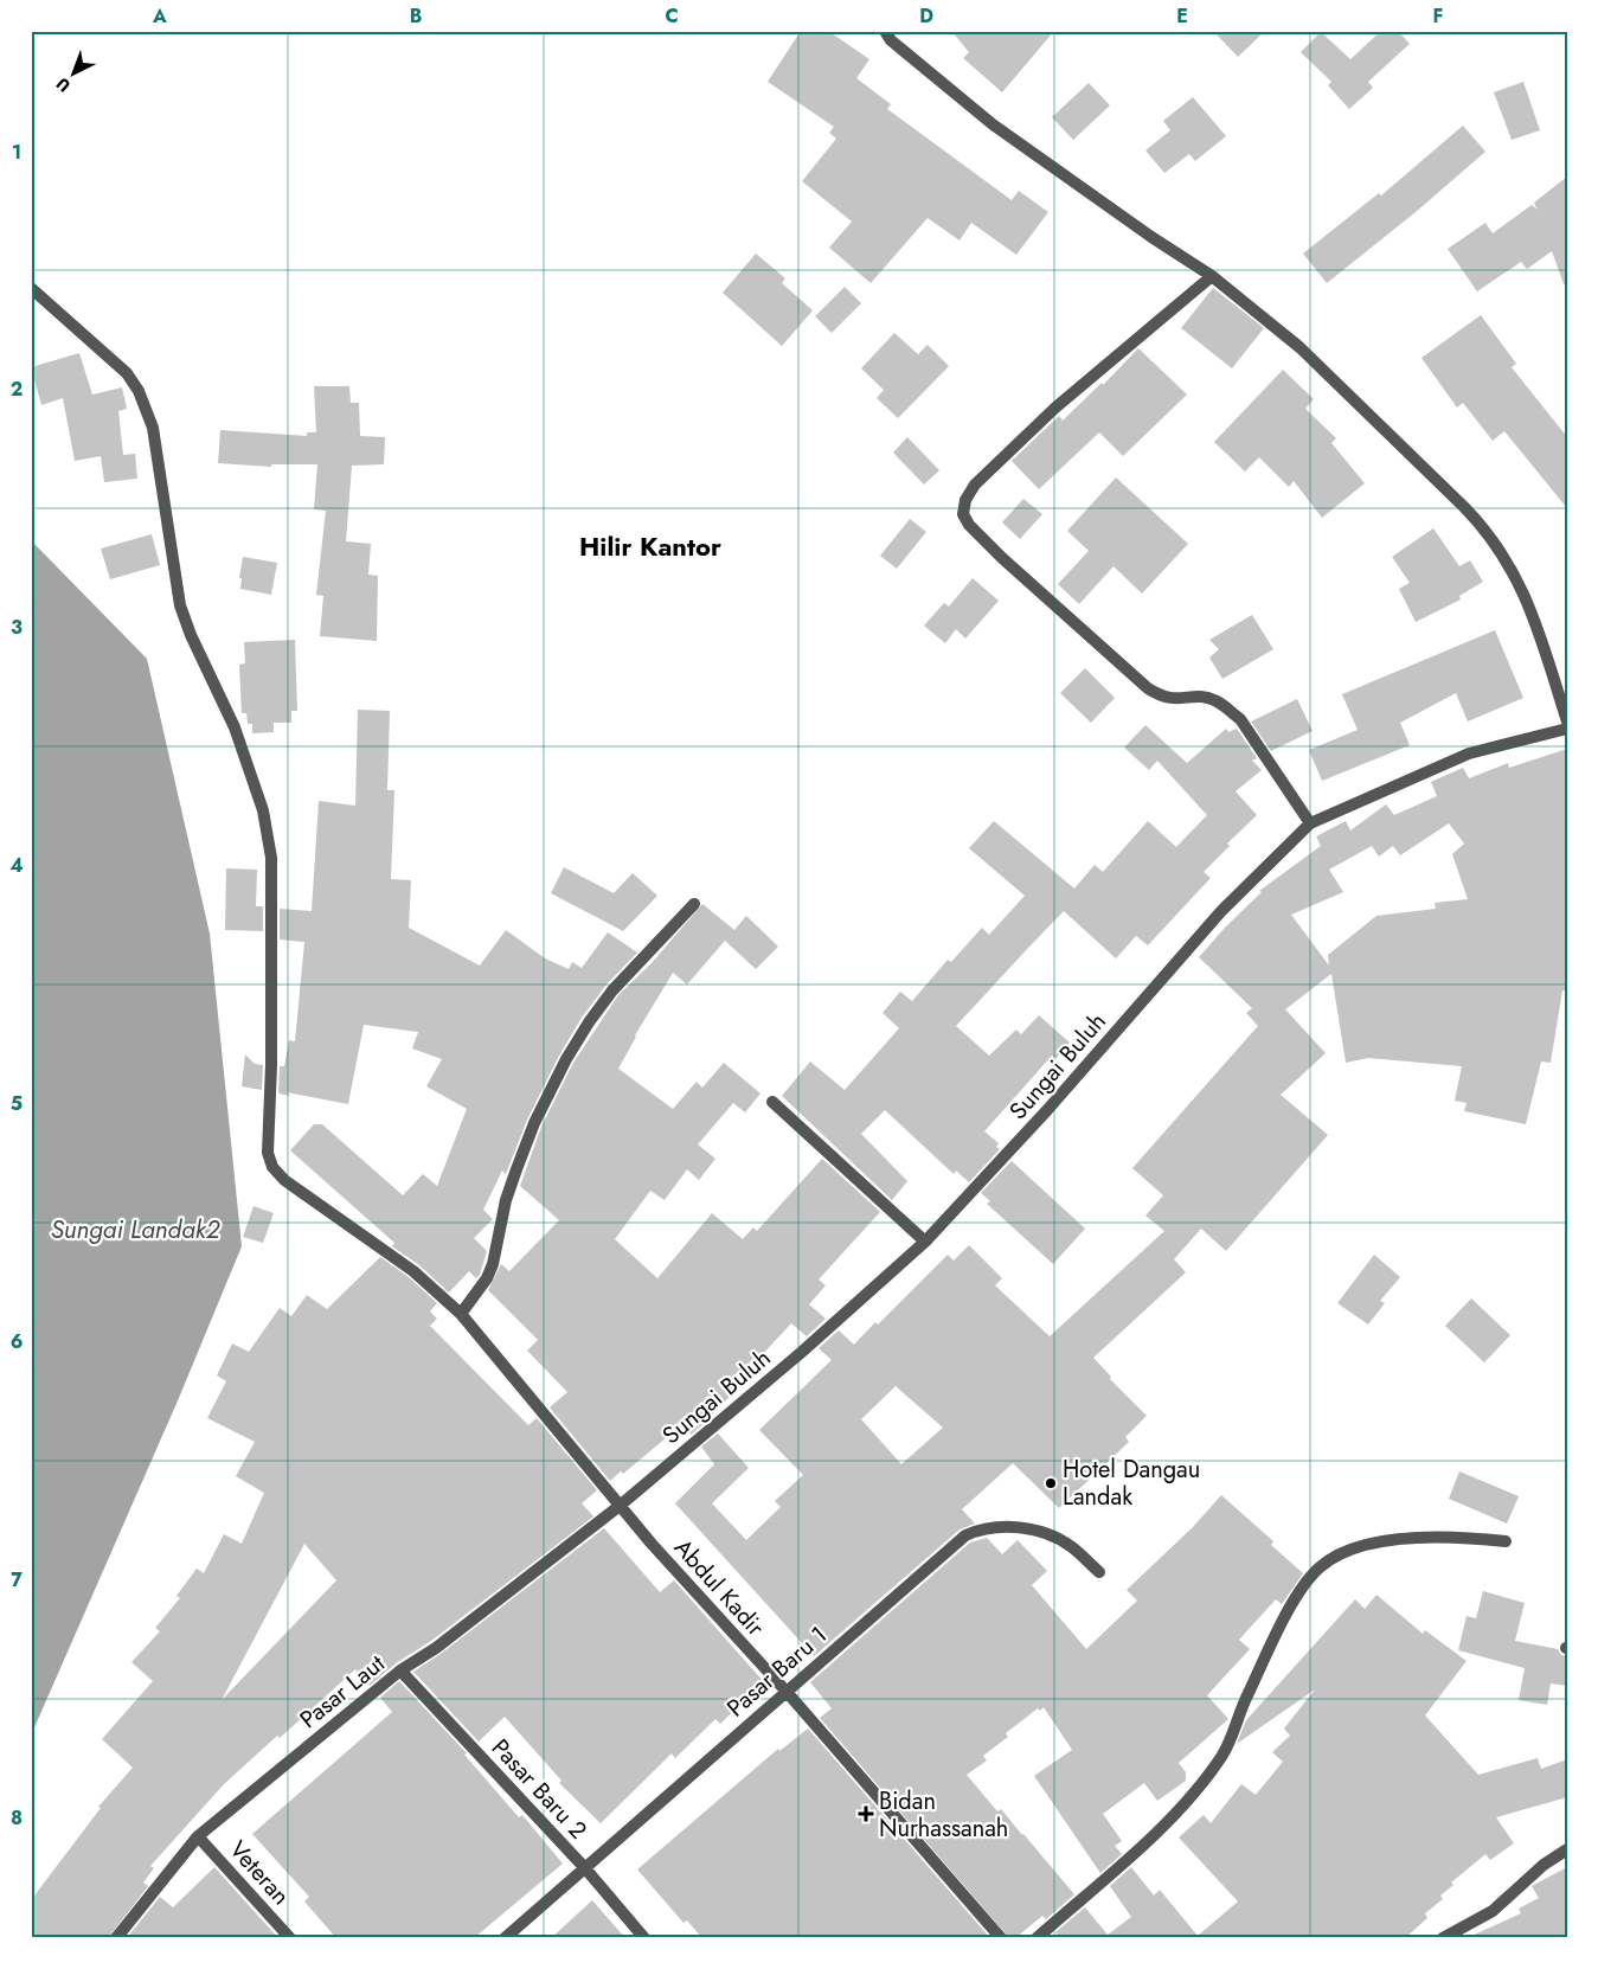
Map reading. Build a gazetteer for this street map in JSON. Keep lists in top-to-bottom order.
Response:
{
  "streets": {
    "street": [
      "Sungai Buluh",
      "Abdul Kadir",
      "Pasar Baru 1",
      "Pasar Laut",
      "Pasar Baru 2",
      "Veteran"
    ]
  },
  "crossings": [
    ["Sungai Buluh", "Abdul Kadir"],
    ["Sungai Buluh", "Pasar Laut"],
    ["Abdul Kadir", "Pasar Baru 1"],
    ["Abdul Kadir", "Pasar Laut"],
    ["Pasar Baru 1", "Pasar Baru 2"],
    ["Pasar Laut", "Pasar Baru 2"],
    ["Pasar Laut", "Veteran"]
  ],
  "districts": ["Hilir Kantor"],
  "water": ["Sungai Landak2"],
  "places": {
    "other": ["Hotel Dangau Landak"],
    "health": ["Bidan Nurhassanah"]
  },
  "north": "bottom left",
  "grid": {
    "columns": [
      "A",
      "B",
      "C",
      "D",
      "E",
      "F"
    ],
    "rows": [
      "1",
      "2",
      "3",
      "4",
      "5",
      "6",
      "7",
      "8"
    ]
  }
}
